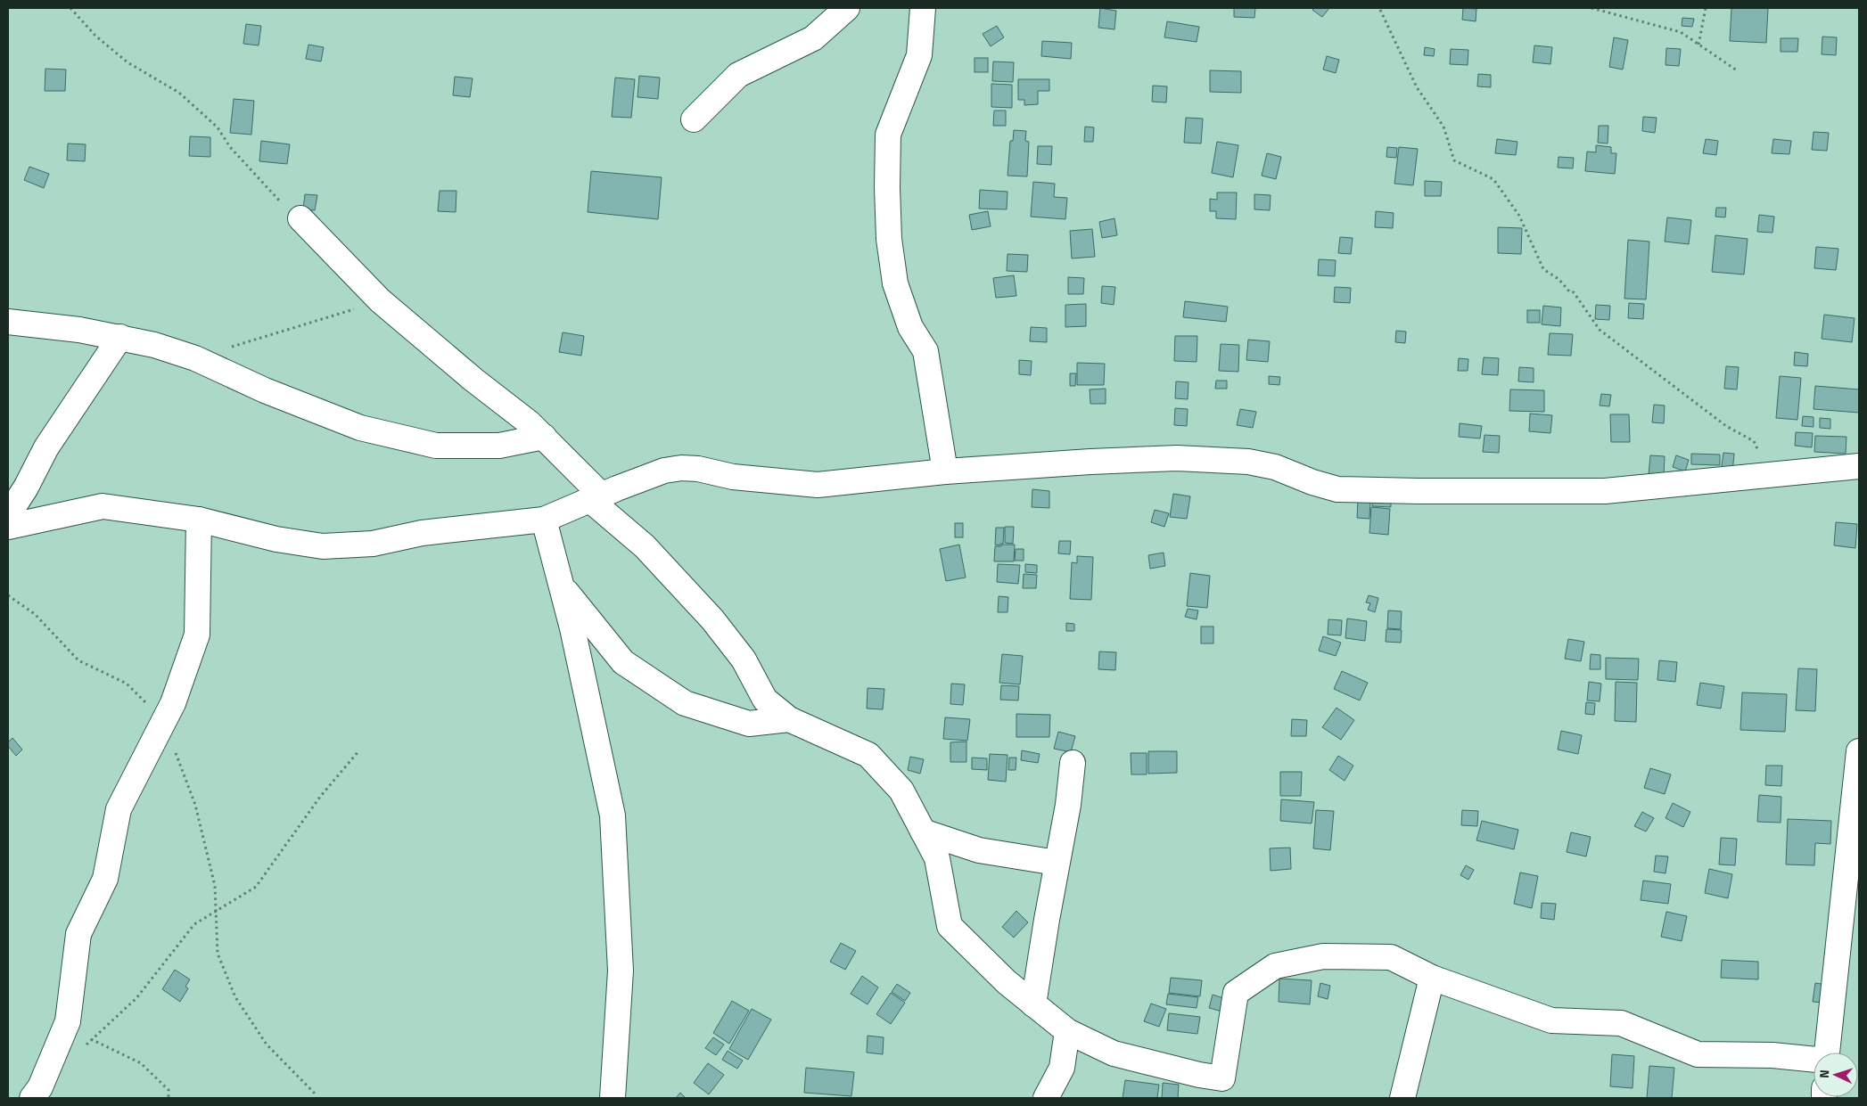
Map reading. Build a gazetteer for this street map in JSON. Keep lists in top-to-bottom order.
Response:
{
  "north": "left"
}
